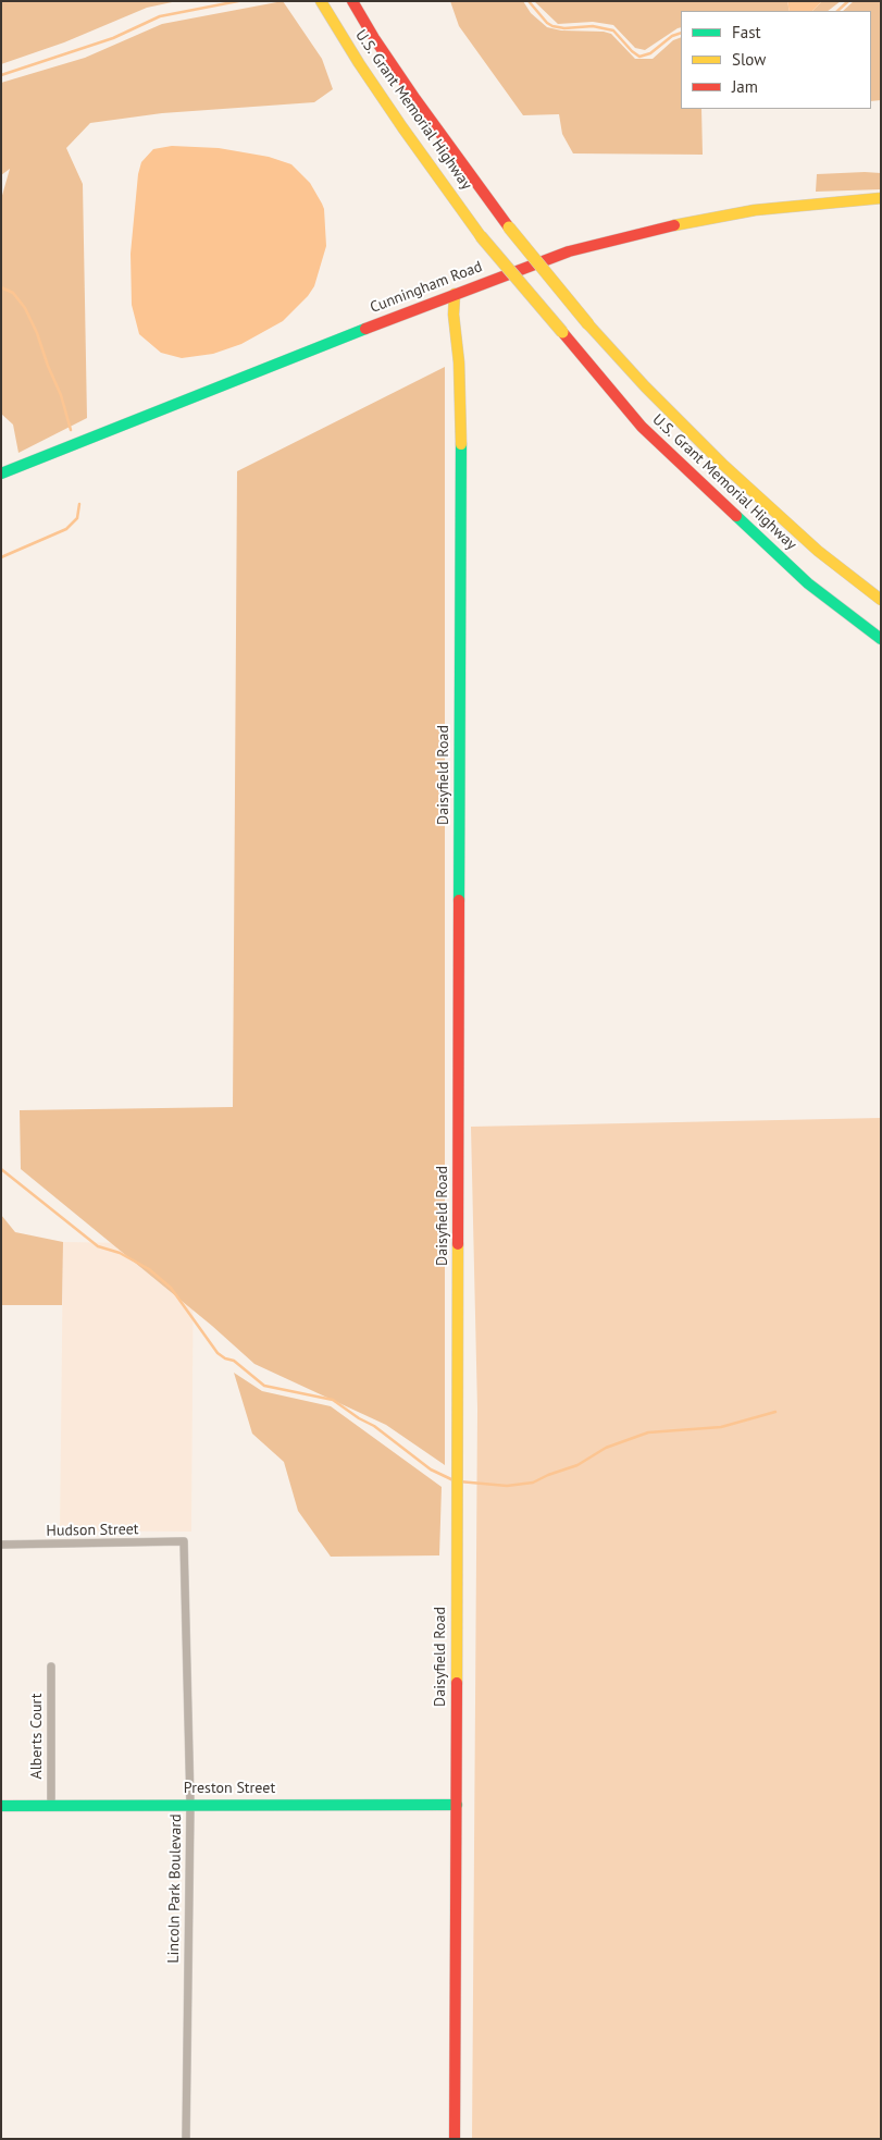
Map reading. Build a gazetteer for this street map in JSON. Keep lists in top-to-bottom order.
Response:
{
  "streets": {
    "main road": [
      "U.S. Grant Memorial Highway",
      "Cunningham Road",
      "Daisyfield Road",
      "Preston Street"
    ],
    "street": ["Hudson Street", "Alberts Court", "Lincoln Park Boulevard"]
  },
  "crossings": [
    ["Cunningham Road", "Daisyfield Road"],
    ["Daisyfield Road", "Preston Street"],
    ["Hudson Street", "Lincoln Park Boulevard"],
    ["Alberts Court", "Preston Street"],
    ["Preston Street", "Lincoln Park Boulevard"]
  ],
  "legend": ["Fast", "Slow", "Jam"]
}
